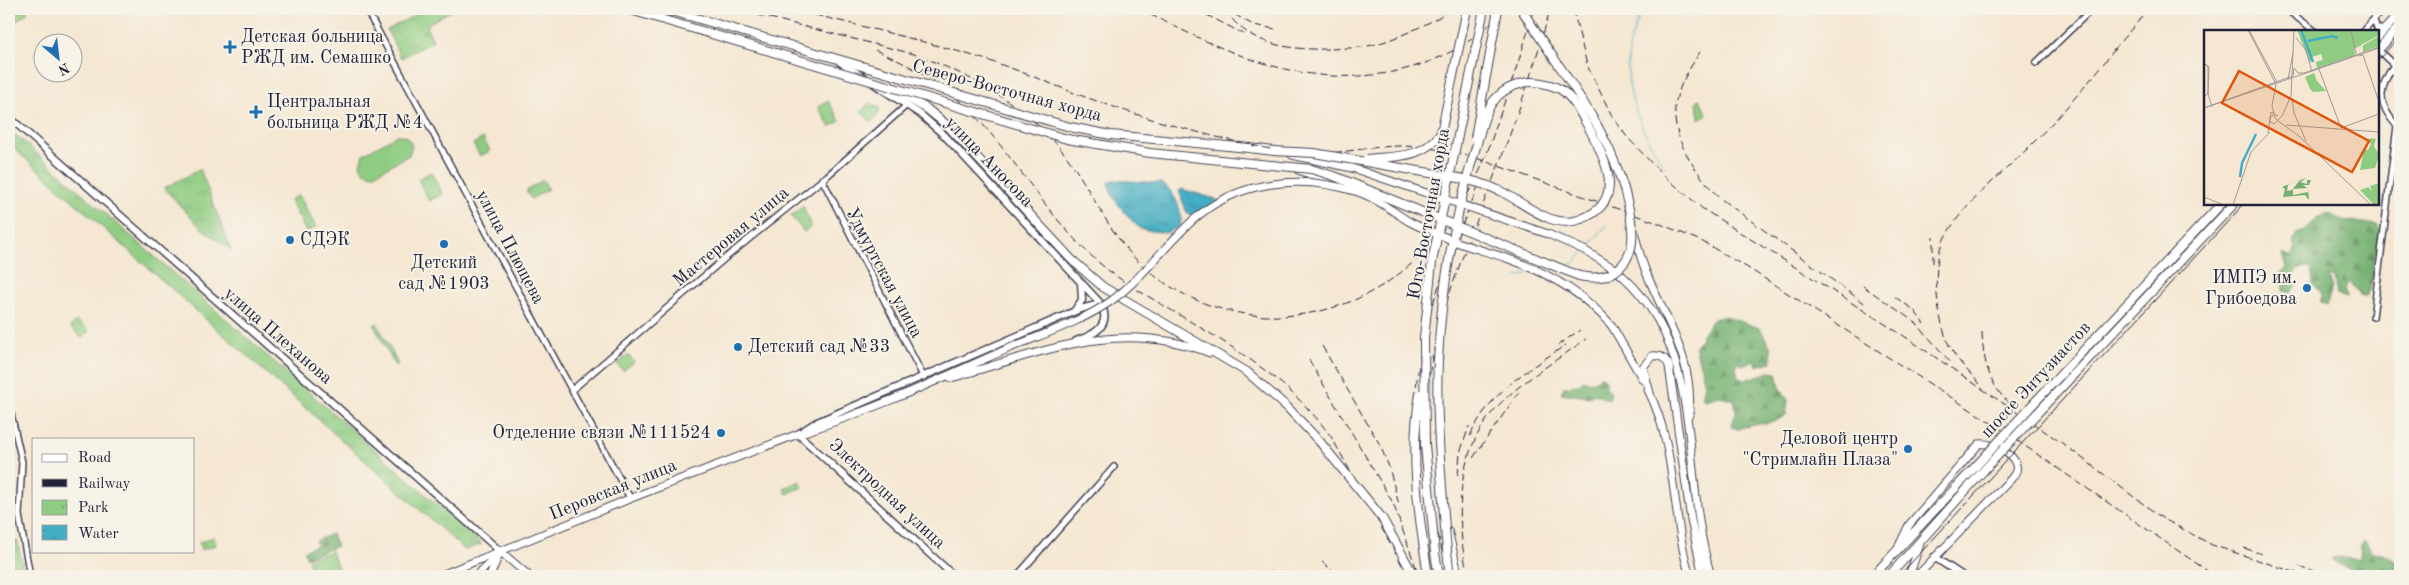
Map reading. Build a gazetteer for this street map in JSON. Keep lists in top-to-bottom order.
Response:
{
  "streets": {
    "main road": [
      "Северо-Восточная хорда",
      "Юго-Восточная хорда",
      "улица Плеханова",
      "шоссе Энтузиастов",
      "Перовская улица"
    ],
    "street": [
      "улица Аносова",
      "Мастеровая улица",
      "улица Плющева",
      "Удмуртская улица",
      "Электродная улица"
    ]
  },
  "crossings": [
    ["Северо-Восточная хорда", "улица Аносова"],
    ["Северо-Восточная хорда", "Юго-Восточная хорда"],
    ["улица Аносова", "Мастеровая улица"],
    ["улица Аносова", "Перовская улица"],
    ["Мастеровая улица", "улица Плющева"],
    ["Мастеровая улица", "Удмуртская улица"],
    ["улица Плющева", "Перовская улица"],
    ["Удмуртская улица", "Перовская улица"],
    ["улица Плеханова", "Перовская улица"],
    ["Перовская улица", "Электродная улица"]
  ],
  "places": {
    "health": ["Детская больница РЖД им. Семашко", "Центральная больница РЖД №4"],
    "other": [
      "СДЭК",
      "Детский сад №1903",
      "ИМПЭ им. Грибоедова",
      "Детский сад №33",
      "Отделение связи №111524",
      "Деловой центр \"Стримлайн Плаза\""
    ]
  },
  "legend": [
    "Road",
    "Railway",
    "Park",
    "Water"
  ],
  "north": "bottom right"
}
